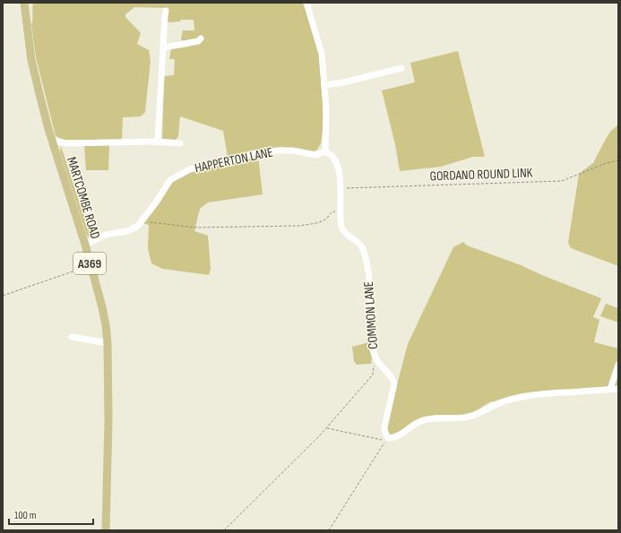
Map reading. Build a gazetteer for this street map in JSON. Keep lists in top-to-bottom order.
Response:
{
  "streets": {
    "main road": ["MARTCOMBE ROAD", "A369"],
    "street": ["HAPPERTON LANE", "COMMON LANE"],
    "path": ["GORDANO ROUND LINK"]
  },
  "crossings": [
    ["HAPPERTON LANE", "MARTCOMBE ROAD"],
    ["HAPPERTON LANE", "COMMON LANE"],
    ["GORDANO ROUND LINK", "COMMON LANE"]
  ],
  "scale_bar": "100 m"
}
